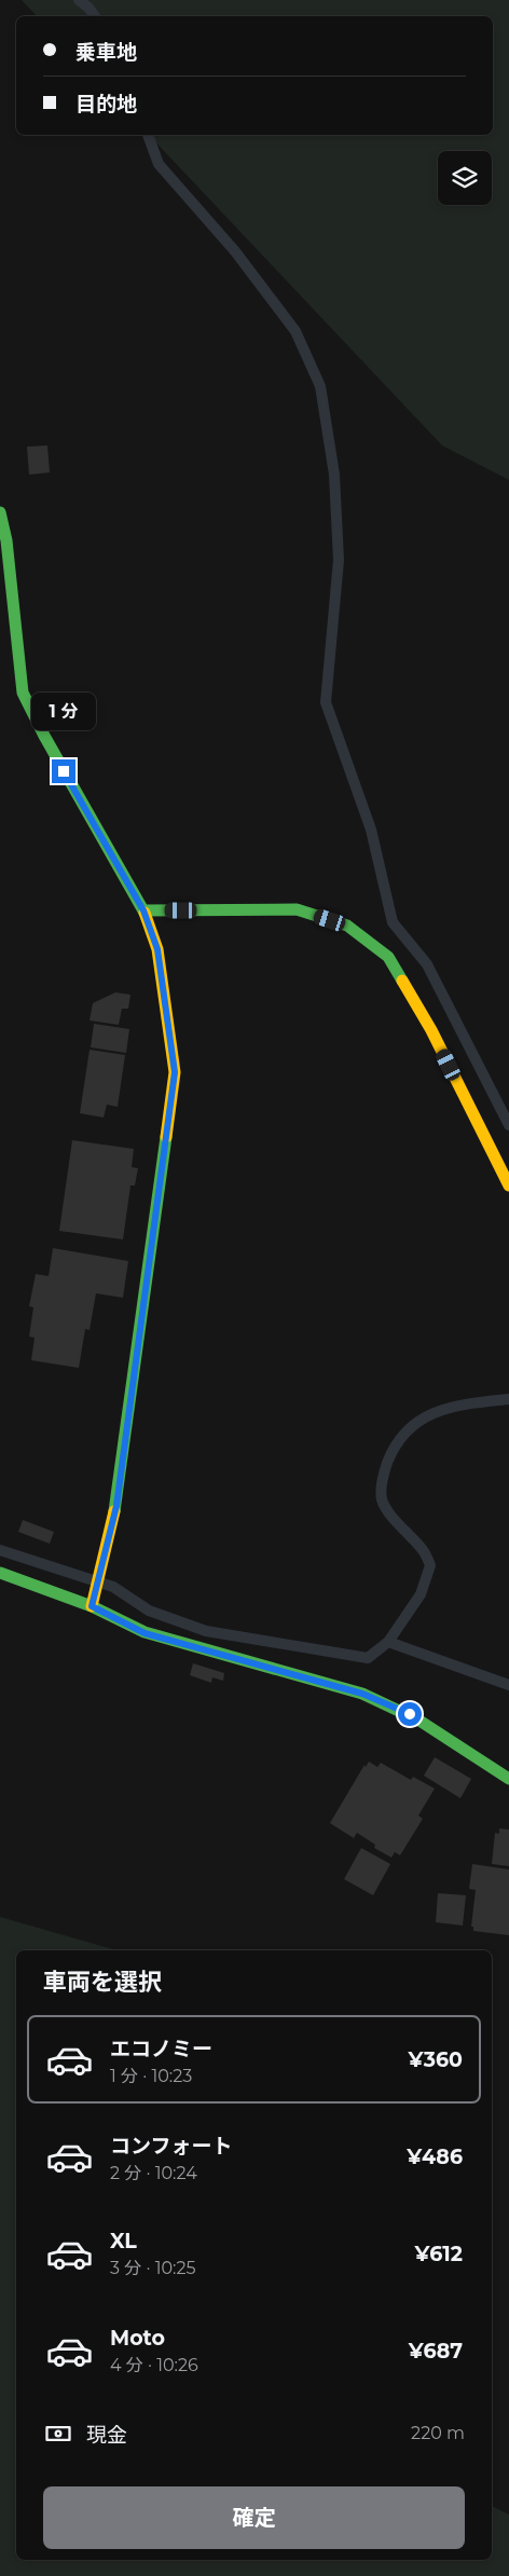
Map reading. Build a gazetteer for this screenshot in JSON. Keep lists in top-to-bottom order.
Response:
{
  "page": {
    "banner": ["乗車地", "目的地"],
    "bubble": "1 分",
    "heading": "車両を選択",
    "list": [
      {
        "name": "エコノミー",
        "note": "1 分 · 10:23",
        "value": "¥360"
      },
      {
        "name": "コンフォート",
        "note": "2 分 · 10:24",
        "value": "¥486"
      },
      {
        "name": "XL",
        "note": "3 分 · 10:25",
        "value": "¥612"
      },
      {
        "name": "Moto",
        "note": "4 分 · 10:26",
        "value": "¥687"
      }
    ],
    "pay": ["現金", "220 m"],
    "buttons": "確定"
  }
}
